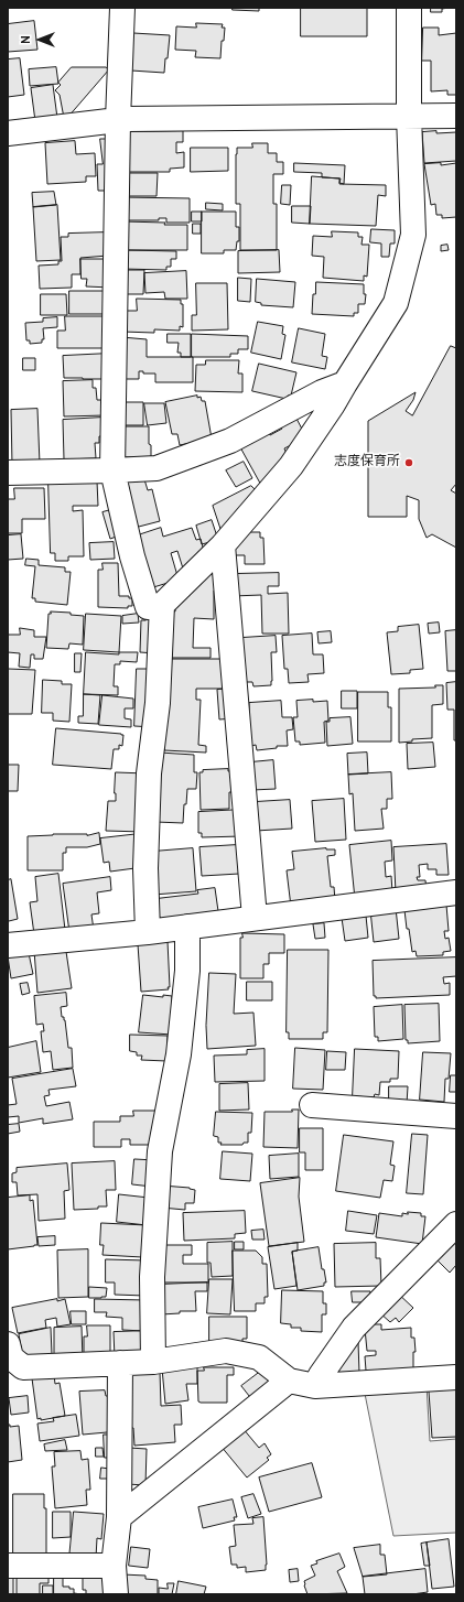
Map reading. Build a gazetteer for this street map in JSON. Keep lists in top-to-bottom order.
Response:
{
  "places": ["志度保育所"],
  "north": "left"
}
